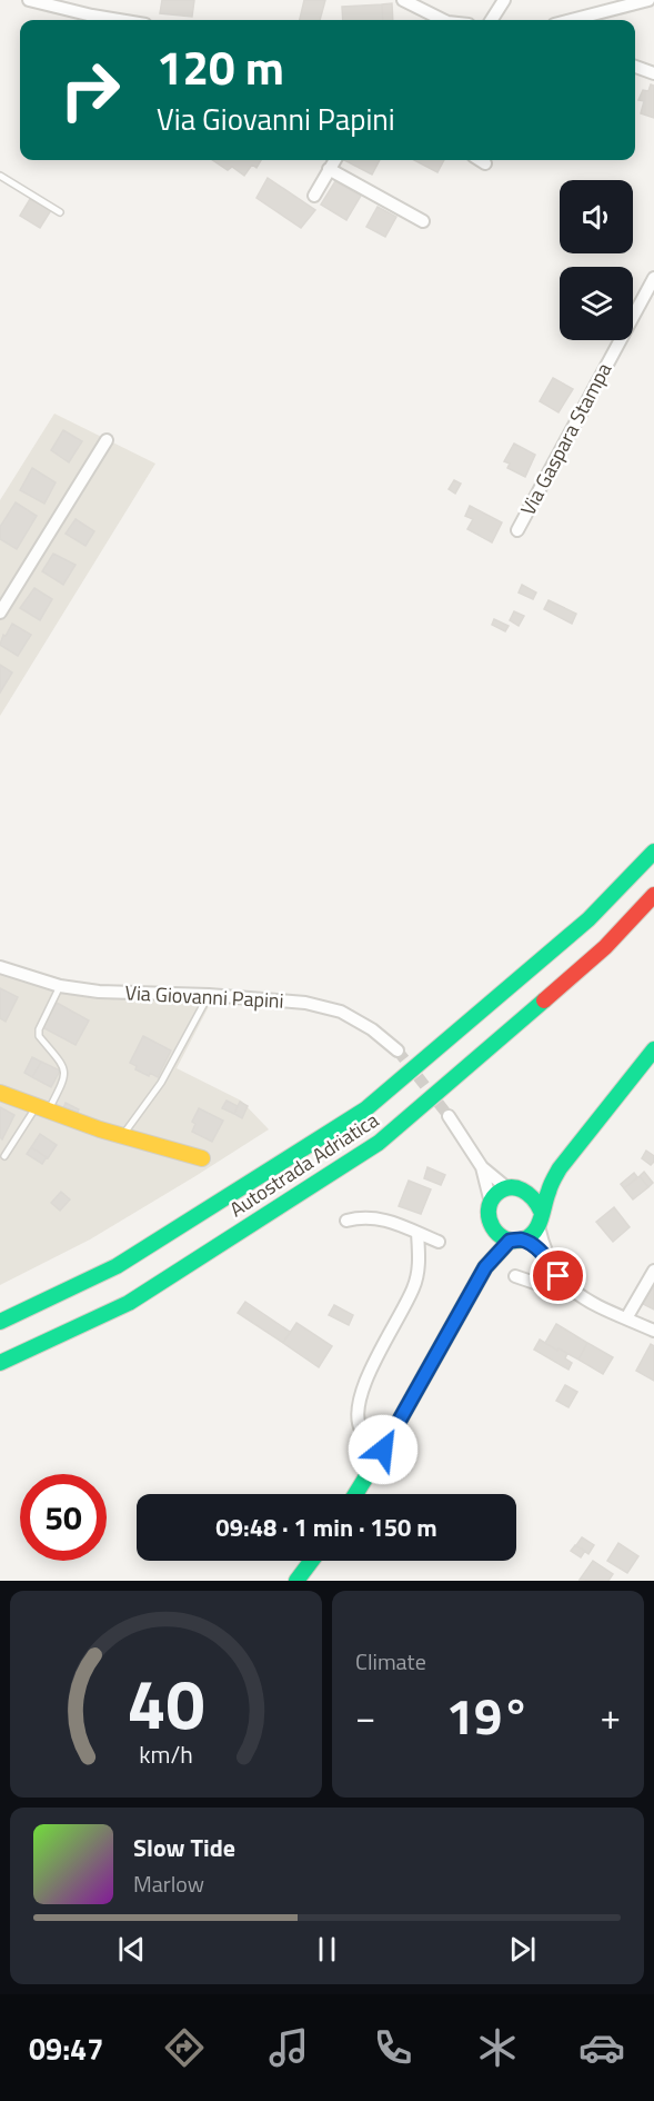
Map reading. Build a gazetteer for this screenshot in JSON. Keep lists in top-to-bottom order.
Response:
{
  "streets": {
    "main road": ["Autostrada Adriatica"],
    "street": ["Via Gaspara Stampa", "Via Giovanni Papini"]
  },
  "page": {
    "turn": ["120 m", "Via Giovanni Papini"],
    "limit": "50",
    "trip": "09:48 · 1 min · 150 m",
    "tile": "Climate",
    "heat": ["−", "19°", "+"],
    "song": ["Slow Tide", "Marlow"],
    "tabs": "09:47",
    "gauge": ["40", "km/h"]
  }
}
